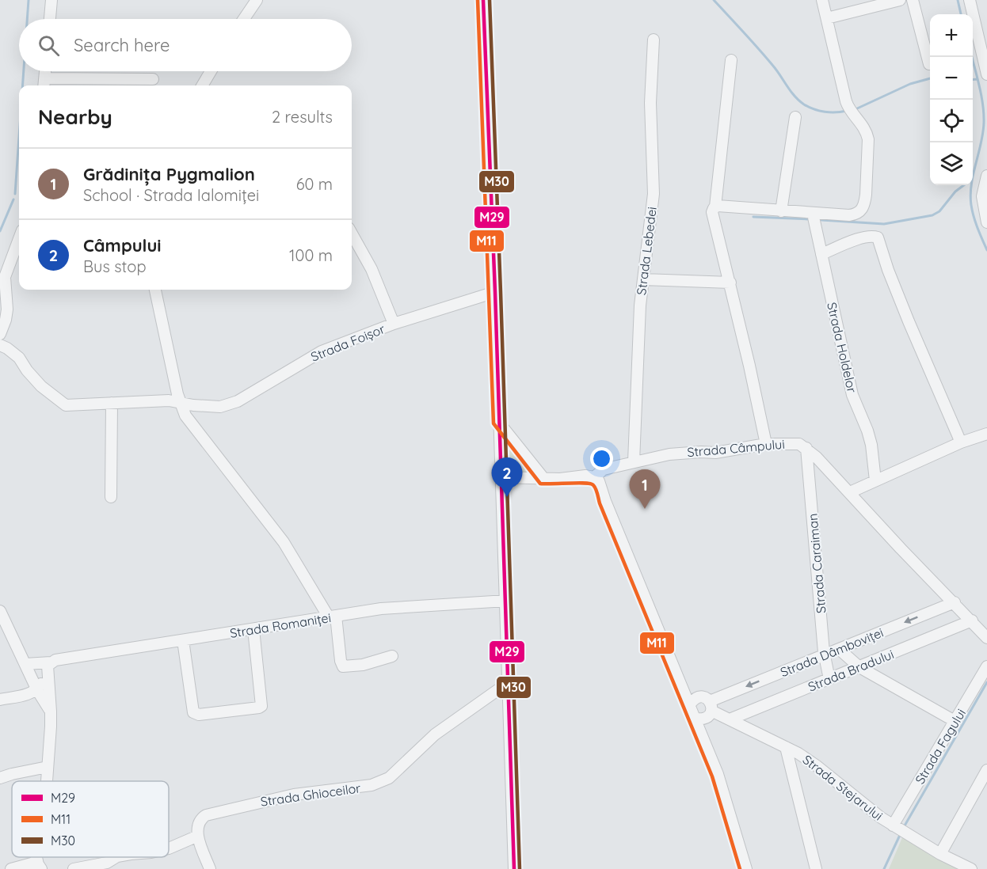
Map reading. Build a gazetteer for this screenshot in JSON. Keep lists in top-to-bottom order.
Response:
{
  "streets": {
    "street": [
      "Strada Lebedei",
      "Strada Foișor",
      "Strada Holdelor",
      "Strada Câmpului",
      "Strada Caraiman",
      "Strada Romaniței",
      "Strada Dâmboviței",
      "Strada Bradului",
      "Strada Fagului",
      "Strada Stejarului",
      "Strada Ghioceilor"
    ]
  },
  "crossings": [
    ["Strada Lebedei", "Strada Câmpului"],
    ["Strada Câmpului", "Strada Caraiman"],
    ["Strada Caraiman", "Strada Dâmboviței"],
    ["Strada Caraiman", "Strada Bradului"],
    ["Strada Dâmboviței", "Strada Stejarului"],
    ["Strada Bradului", "Strada Stejarului"],
    ["Strada Fagului", "Strada Stejarului"]
  ],
  "one_way": ["Strada Dâmboviței"],
  "lines": ["transit line M29", "transit line M11", "transit line M30"],
  "legend": ["M29", "M11", "M30"],
  "page": {
    "map_buttons": ["+", "−"],
    "search": "Search here",
    "heading": ["Nearby", "2 results"],
    "list": [
      {
        "mark": "1",
        "name": "Grădinița Pygmalion",
        "note": "School · Strada Ialomiței",
        "value": "60 m"
      },
      {
        "mark": "2",
        "name": "Câmpului",
        "note": "Bus stop",
        "value": "100 m"
      }
    ],
    "pins": ["2", "1"]
  }
}
